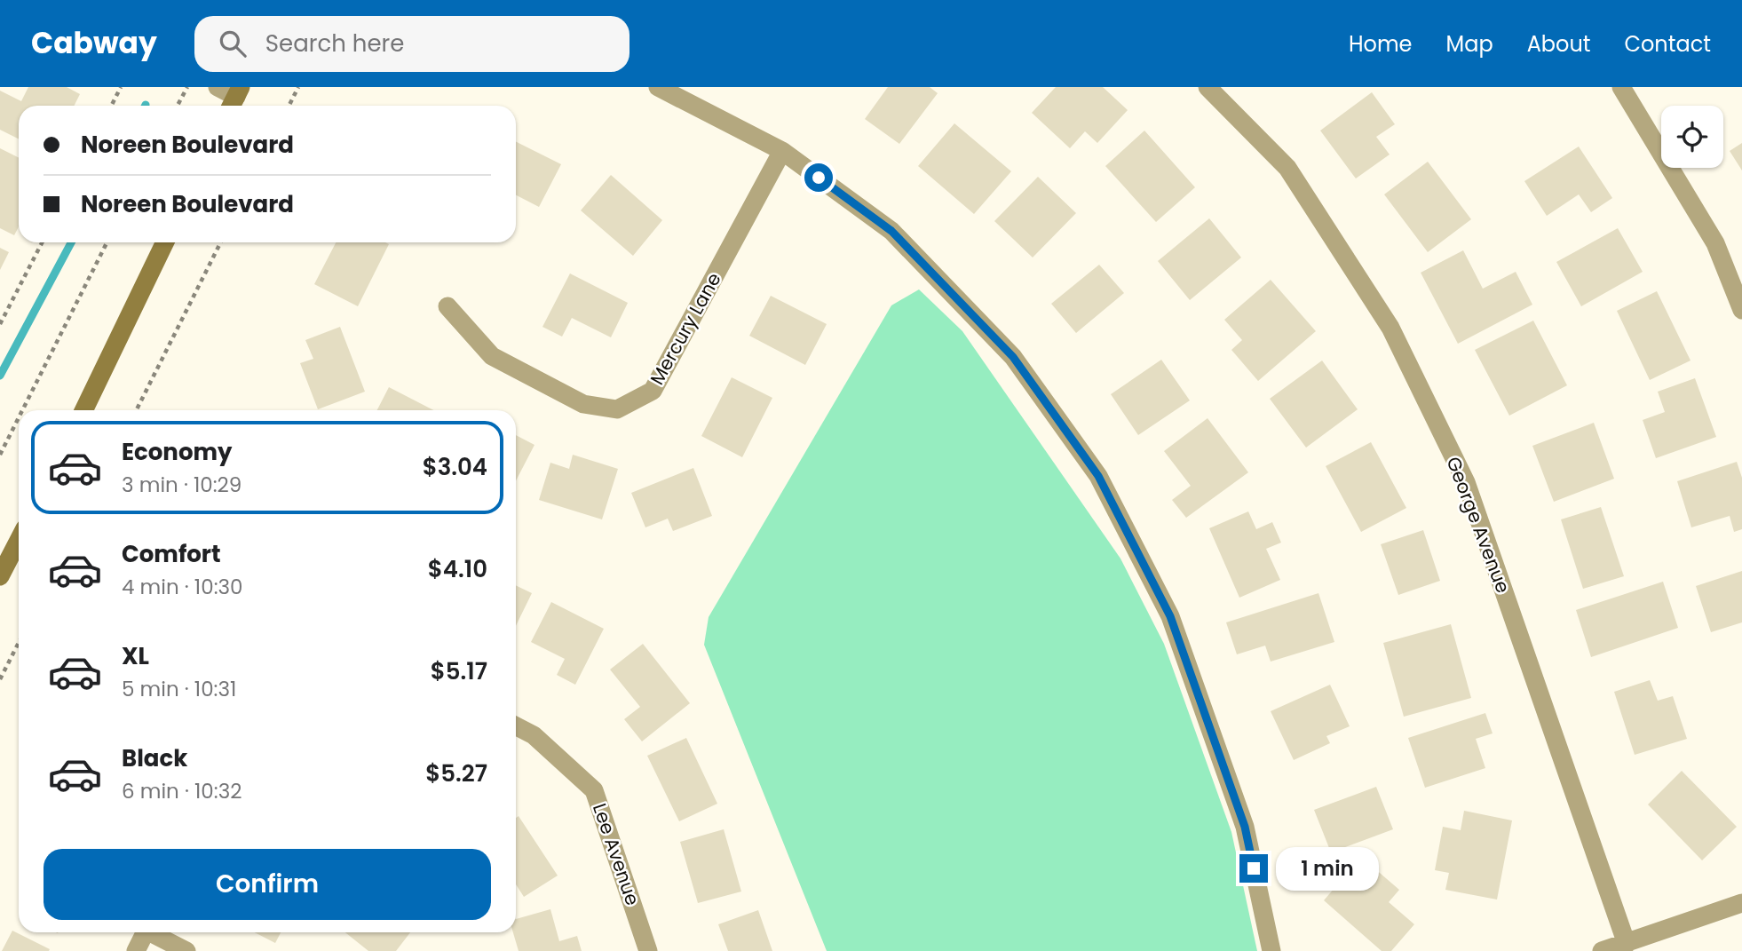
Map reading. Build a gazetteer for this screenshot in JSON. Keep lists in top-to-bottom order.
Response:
{
  "streets": {
    "street": ["Mercury Lane", "George Avenue", "Lee Avenue"]
  },
  "page": {
    "header": "Cabway",
    "search": "Search here",
    "nav": [
      "Home",
      "Map",
      "About",
      "Contact"
    ],
    "banner": ["Noreen Boulevard", "Noreen Boulevard"],
    "list": [
      {
        "name": "Economy",
        "note": "3 min · 10:29",
        "value": "$3.04"
      },
      {
        "name": "Comfort",
        "note": "4 min · 10:30",
        "value": "$4.10"
      },
      {
        "name": "XL",
        "note": "5 min · 10:31",
        "value": "$5.17"
      },
      {
        "name": "Black",
        "note": "6 min · 10:32",
        "value": "$5.27"
      }
    ],
    "buttons": "Confirm",
    "bubble": "1 min"
  }
}
